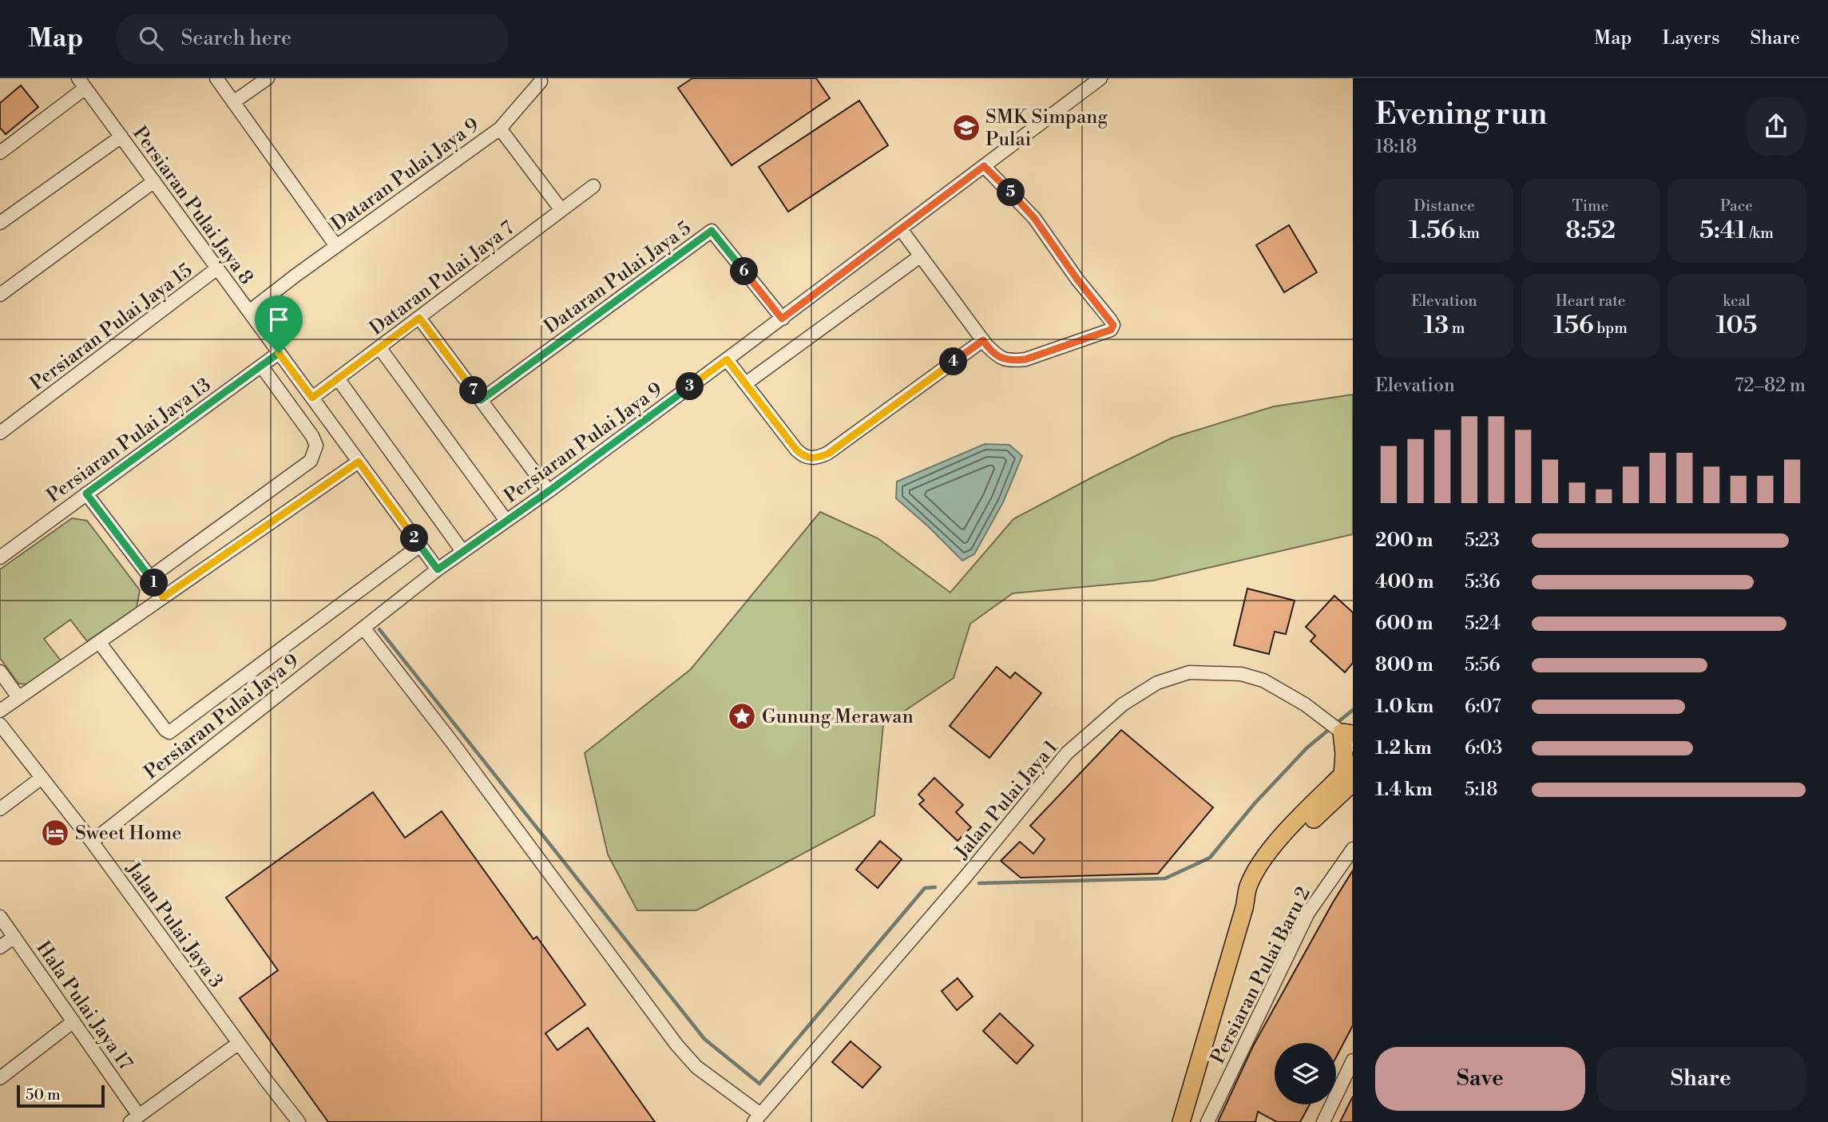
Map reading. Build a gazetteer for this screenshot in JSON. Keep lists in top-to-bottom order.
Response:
{
  "streets": {
    "street": [
      "Dataran Pulai Jaya 9",
      "Persiaran Pulai Jaya 8",
      "Dataran Pulai Jaya 5",
      "Dataran Pulai Jaya 7",
      "Persiaran Pulai Jaya 15",
      "Persiaran Pulai Jaya 13",
      "Persiaran Pulai Jaya 9",
      "Jalan Pulai Jaya 1",
      "Jalan Pulai Jaya 3",
      "Persiaran Pulai Baru 2",
      "Hala Pulai Jaya 17"
    ]
  },
  "crossings": [
    ["Dataran Pulai Jaya 9", "Persiaran Pulai Jaya 8"],
    ["Dataran Pulai Jaya 9", "Dataran Pulai Jaya 7"],
    ["Persiaran Pulai Jaya 8", "Dataran Pulai Jaya 7"],
    ["Persiaran Pulai Jaya 8", "Persiaran Pulai Jaya 15"],
    ["Persiaran Pulai Jaya 8", "Persiaran Pulai Jaya 13"],
    ["Persiaran Pulai Jaya 8", "Persiaran Pulai Jaya 9"],
    ["Dataran Pulai Jaya 5", "Persiaran Pulai Jaya 9"],
    ["Persiaran Pulai Jaya 9", "Jalan Pulai Jaya 3"]
  ],
  "places": {
    "school or university": ["SMK Simpang Pulai"],
    "place": ["Gunung Merawan"],
    "hotel": ["Sweet Home"]
  },
  "scale_bar": "50 m",
  "page": {
    "header": "Map",
    "search": "Search here",
    "nav": ["Map", "Layers", "Share"],
    "heading": ["Evening run", "18:18"],
    "stats": [
      ["Distance", "1.56 km"],
      ["Time", "8:52"],
      ["Pace", "5:41 /km"],
      ["Elevation", "13 m"],
      ["Heart rate", "156 bpm"],
      ["kcal", "105"]
    ],
    "pins": [
      "5",
      "6",
      "4",
      "3",
      "7",
      "2",
      "1"
    ],
    "chart": ["Elevation", "72–82 m"],
    "list": [
      {
        "name": "200 m",
        "note": "5:23"
      },
      {
        "name": "400 m",
        "note": "5:36"
      },
      {
        "name": "600 m",
        "note": "5:24"
      },
      {
        "name": "800 m",
        "note": "5:56"
      },
      {
        "name": "1.0 km",
        "note": "6:07"
      },
      {
        "name": "1.2 km",
        "note": "6:03"
      },
      {
        "name": "1.4 km",
        "note": "5:18"
      }
    ],
    "buttons": ["Save", "Share"],
    "scale": "50 m"
  }
}
